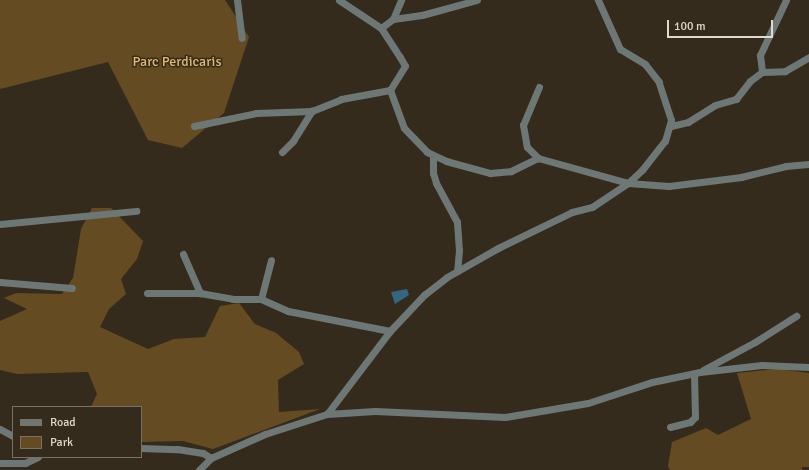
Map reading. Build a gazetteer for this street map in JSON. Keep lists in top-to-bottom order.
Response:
{
  "parks": ["Parc Perdicaris"],
  "legend": ["Road", "Park"],
  "scale_bar": "100 m"
}
